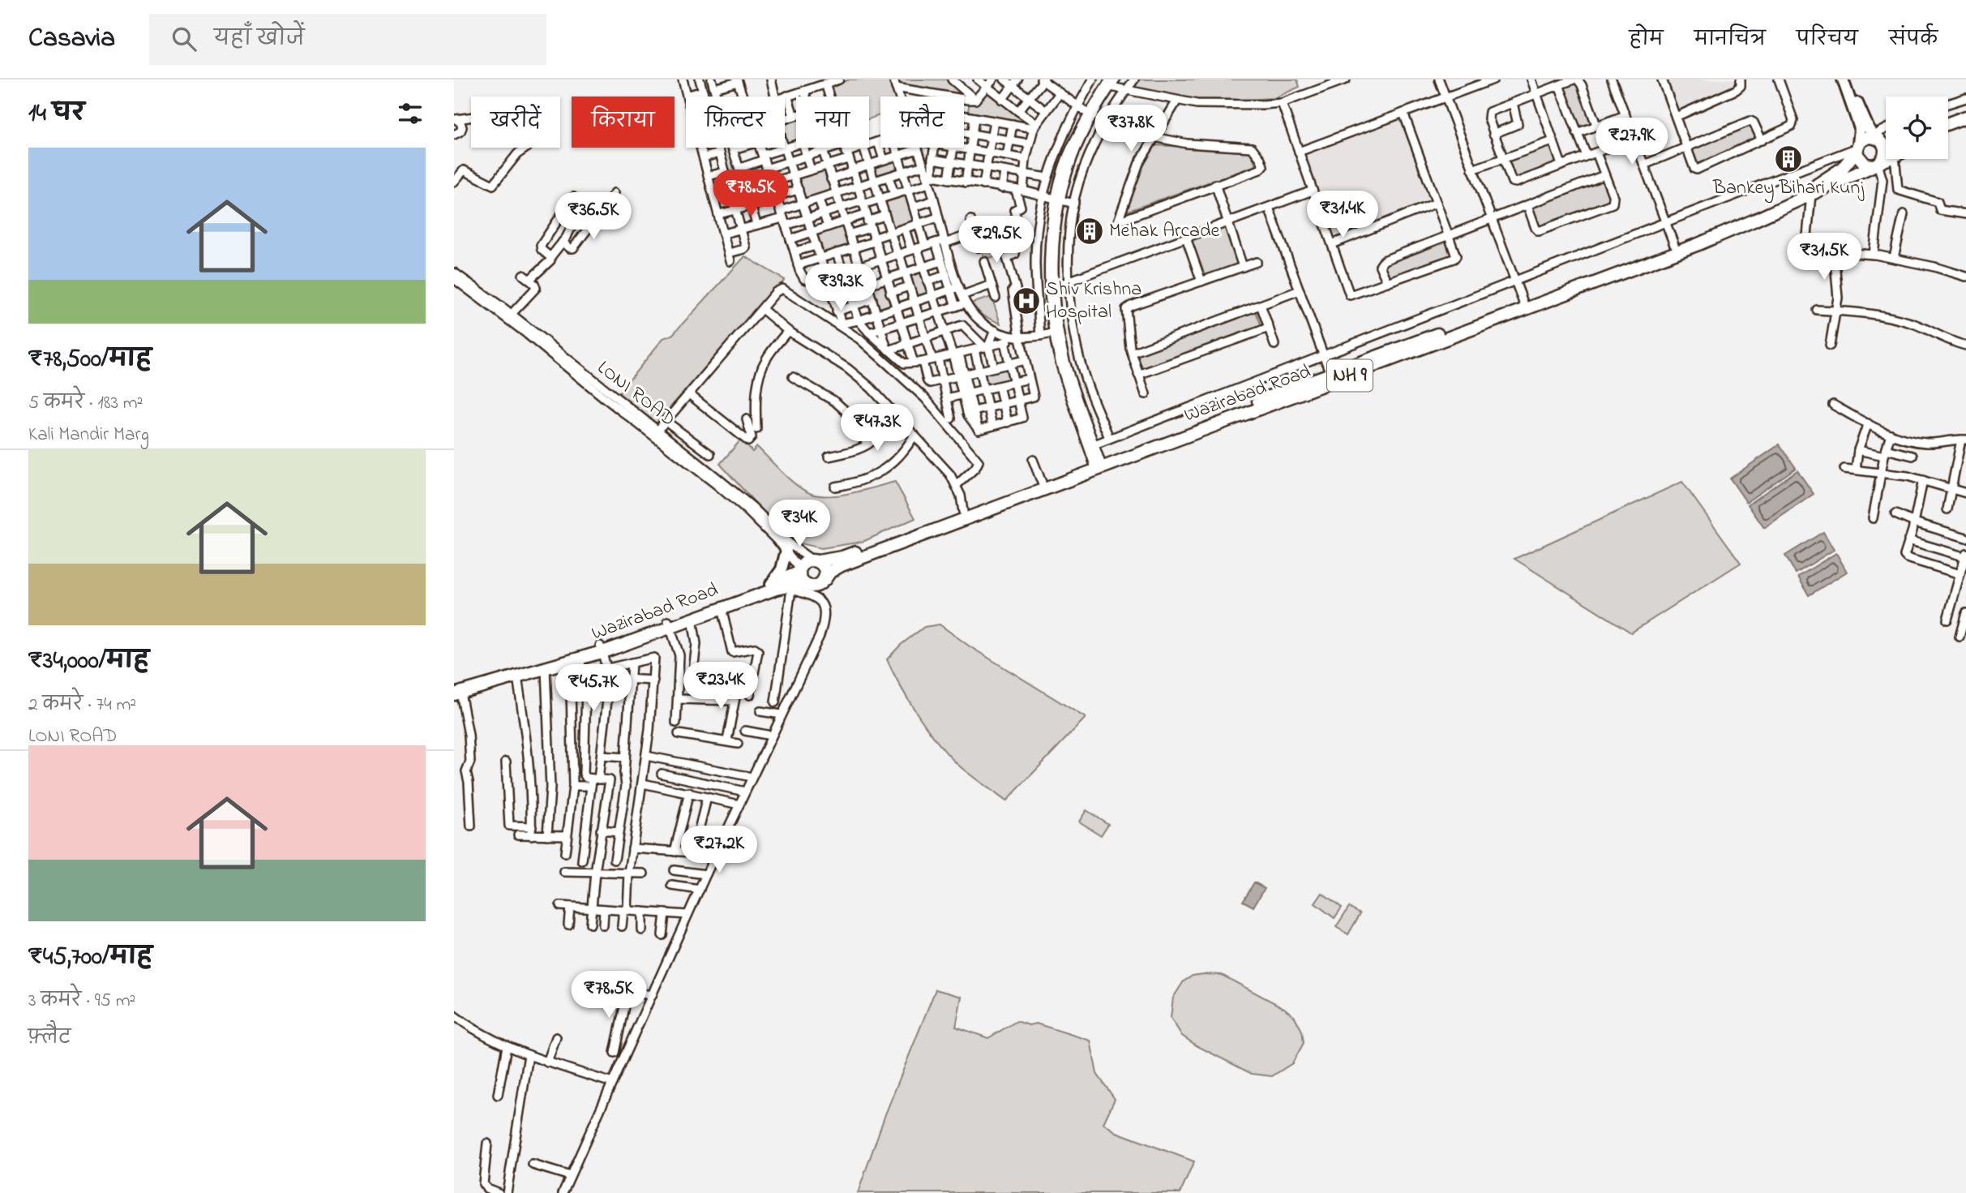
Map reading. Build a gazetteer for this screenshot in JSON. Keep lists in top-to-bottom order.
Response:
{
  "streets": {
    "highway": ["NH 9", "Wazirabad Road"],
    "street": ["LONI ROAD"]
  },
  "places": {
    "building": ["Bankey Bihari Kunj", "Mehak Arcade"],
    "hospital": ["Shiv Krishna Hospital"]
  },
  "page": {
    "header": "Casavia",
    "search": "यहाँ खोजें",
    "nav": [
      "होम",
      "मानचित्र",
      "परिचय",
      "संपर्क"
    ],
    "heading": "14 घर",
    "chip": [
      "खरीदें",
      "किराया",
      "फ़िल्टर",
      "नया",
      "फ़्लैट"
    ],
    "price": [
      "₹37.8K",
      "₹27.9K",
      "₹78.5K",
      "₹31.4K",
      "₹36.5K",
      "₹29.5K",
      "₹31.5K",
      "₹39.3K",
      "₹47.3K",
      "₹34K",
      "₹23.4K",
      "₹45.7K",
      "₹27.2K",
      "₹78.5K"
    ],
    "list": [
      {
        "name": "₹78,500/माह",
        "note": "5 कमरे · 183 m² · Kali Mandir Marg"
      },
      {
        "name": "₹34,000/माह",
        "note": "2 कमरे · 74 m² · LONI ROAD"
      },
      {
        "name": "₹45,700/माह",
        "note": "3 कमरे · 95 m² · फ़्लैट"
      }
    ]
  }
}
